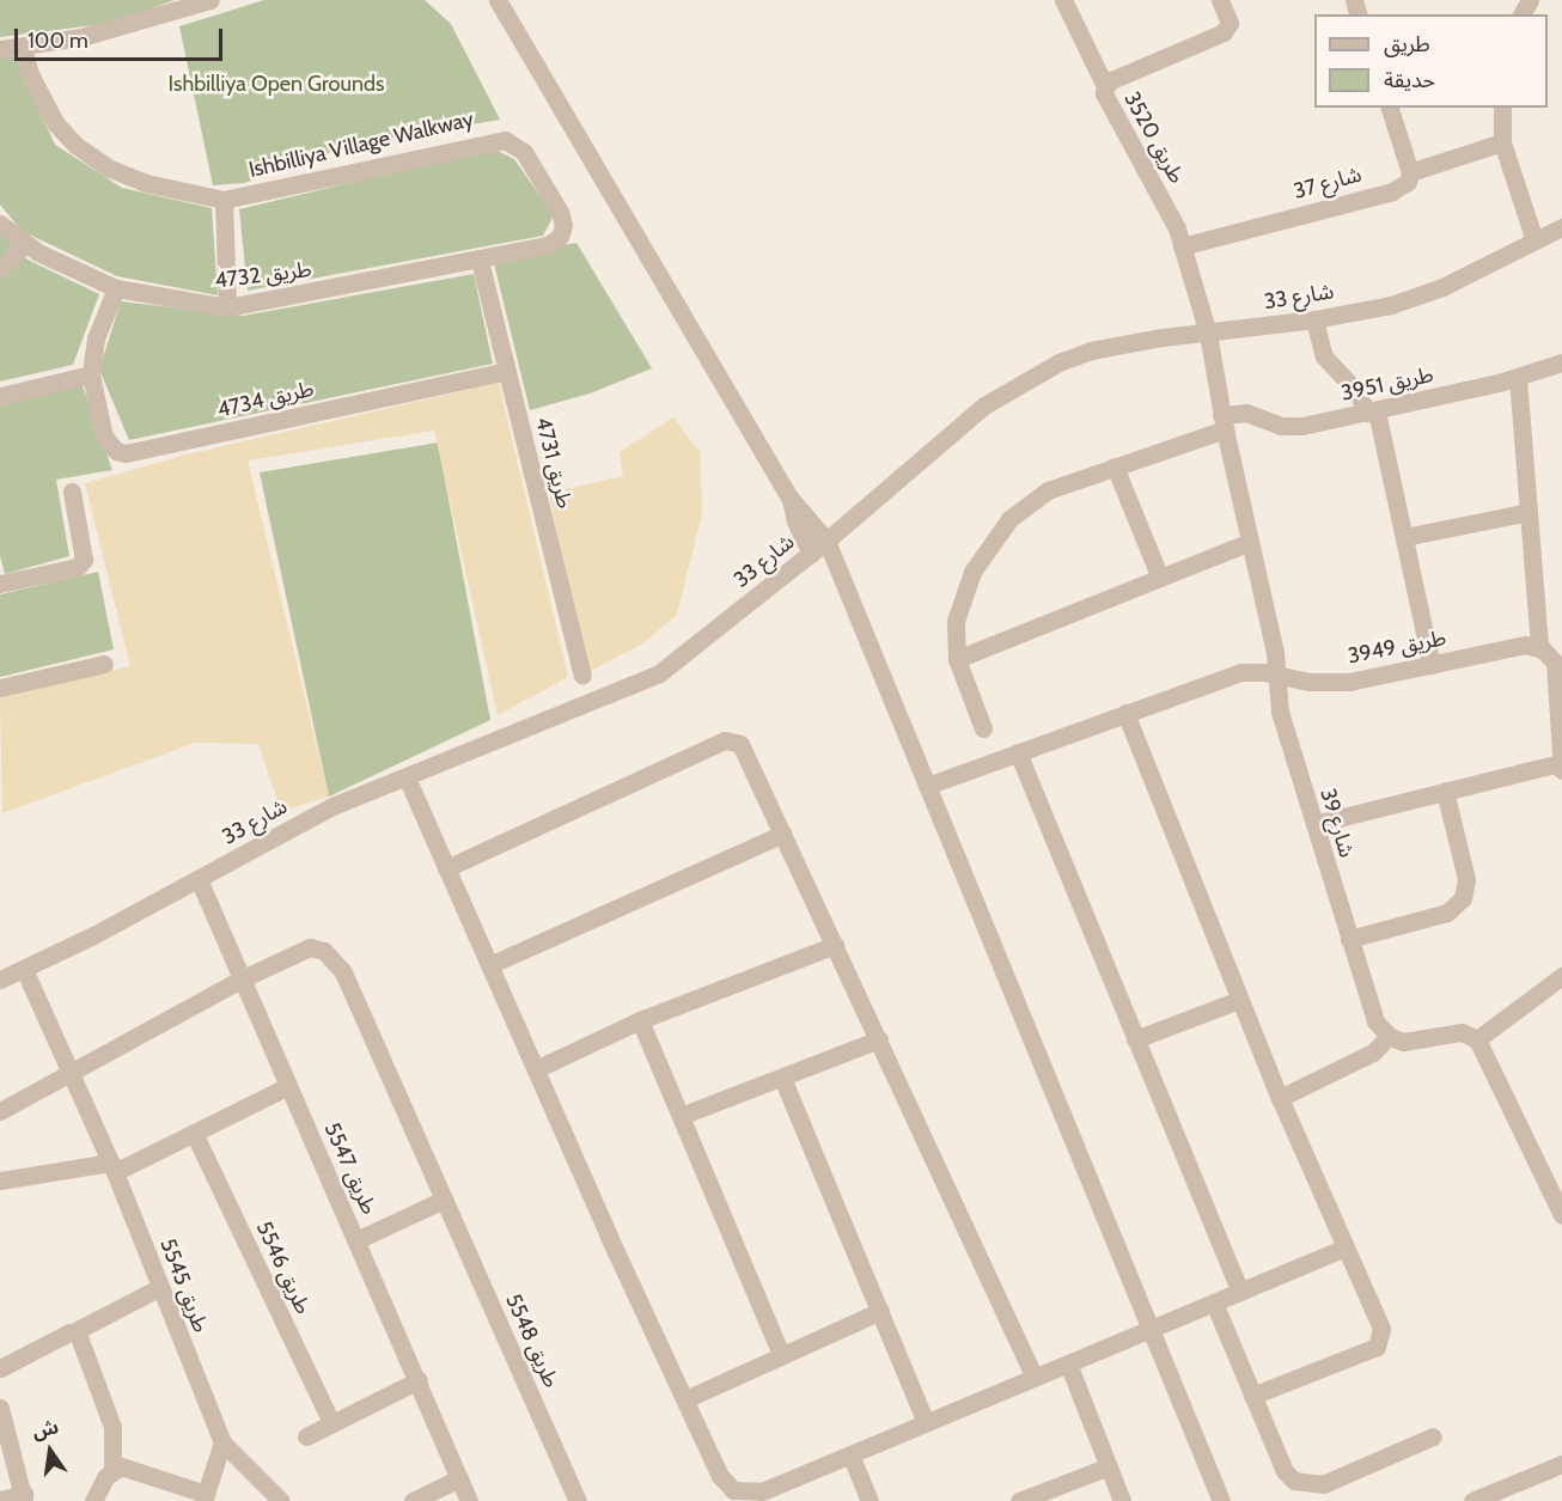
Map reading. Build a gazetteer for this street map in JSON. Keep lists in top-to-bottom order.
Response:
{
  "streets": {
    "street": [
      "طريق 3520",
      "Ishbilliya Village Walkway",
      "شارع 37",
      "طريق 4732",
      "شارع 33",
      "طريق 3951",
      "طريق 4734",
      "طريق 4731",
      "طريق 3949",
      "شارع 39",
      "طريق 5547",
      "طريق 5546",
      "طريق 5545",
      "طريق 5548"
    ]
  },
  "crossings": [
    ["طريق 3520", "شارع 37"],
    ["طريق 3520", "شارع 33"],
    ["طريق 3520", "شارع 39"],
    ["Ishbilliya Village Walkway", "طريق 4732"],
    ["طريق 4732", "طريق 4734"],
    ["طريق 4732", "طريق 4731"],
    ["شارع 33", "شارع 39"],
    ["شارع 33", "طريق 5547"],
    ["شارع 33", "طريق 5545"],
    ["طريق 3951", "شارع 39"],
    ["طريق 4734", "طريق 4731"],
    ["طريق 3949", "شارع 39"],
    ["طريق 5547", "طريق 5548"]
  ],
  "parks": ["Ishbilliya Open Grounds"],
  "legend": ["طريق", "حديقة"],
  "scale_bar": "100 m",
  "north": "top"
}
